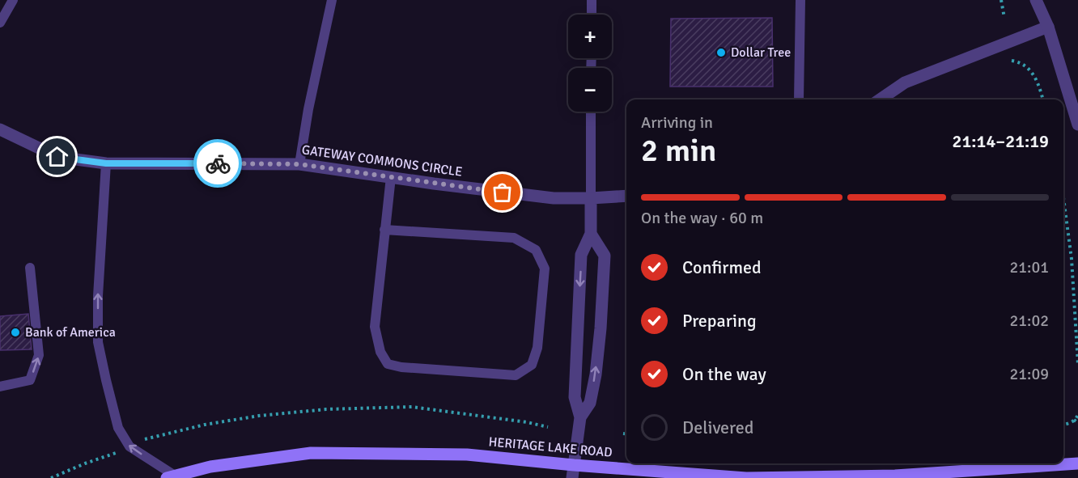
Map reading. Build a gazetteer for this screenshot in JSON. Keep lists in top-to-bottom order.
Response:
{
  "streets": {
    "main road": ["HERITAGE LAKE ROAD"],
    "street": ["GATEWAY COMMONS CIRCLE"]
  },
  "places": ["Dollar Tree", "Bank of America"],
  "page": {
    "map_buttons": ["+", "−"],
    "heading": ["2 min", "Arriving in", "21:14–21:19"],
    "bar": "On the way · 60 m",
    "list": [
      ["Confirmed", "21:01"],
      ["Preparing", "21:02"],
      ["On the way", "21:09"],
      "Delivered"
    ]
  }
}
